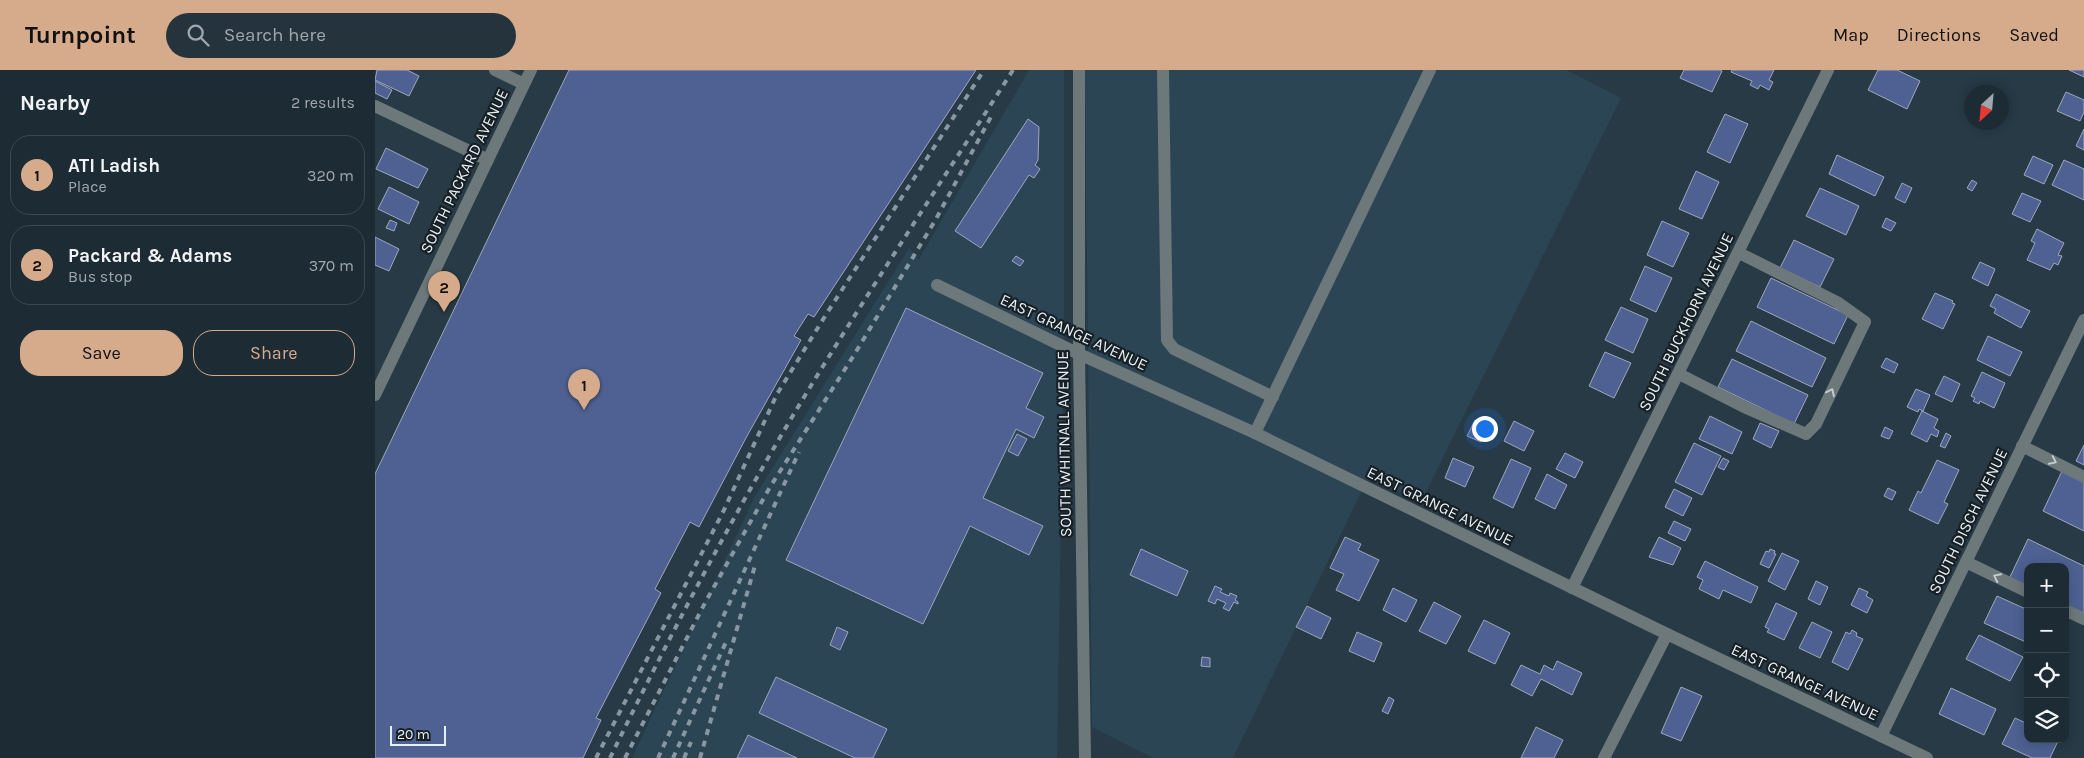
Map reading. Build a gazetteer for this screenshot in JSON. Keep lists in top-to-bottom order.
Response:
{
  "streets": {
    "street": [
      "SOUTH PACKARD AVENUE",
      "SOUTH BUCKHORN AVENUE",
      "EAST GRANGE AVENUE",
      "SOUTH WHITNALL AVENUE",
      "SOUTH DISCH AVENUE"
    ]
  },
  "crossings": [
    ["SOUTH BUCKHORN AVENUE", "EAST GRANGE AVENUE"],
    ["EAST GRANGE AVENUE", "SOUTH WHITNALL AVENUE"],
    ["EAST GRANGE AVENUE", "SOUTH DISCH AVENUE"]
  ],
  "scale_bar": "20 m",
  "north": "bottom left",
  "page": {
    "header": "Turnpoint",
    "search": "Search here",
    "nav": ["Map", "Directions", "Saved"],
    "heading": ["Nearby", "2 results"],
    "list": [
      {
        "mark": "1",
        "name": "ATI Ladish",
        "note": "Place",
        "value": "320 m"
      },
      {
        "mark": "2",
        "name": "Packard & Adams",
        "note": "Bus stop",
        "value": "370 m"
      }
    ],
    "pins": ["2", "1"],
    "buttons": ["Save", "Share"],
    "map_buttons": ["+", "−"],
    "scale": "20 m"
  }
}
